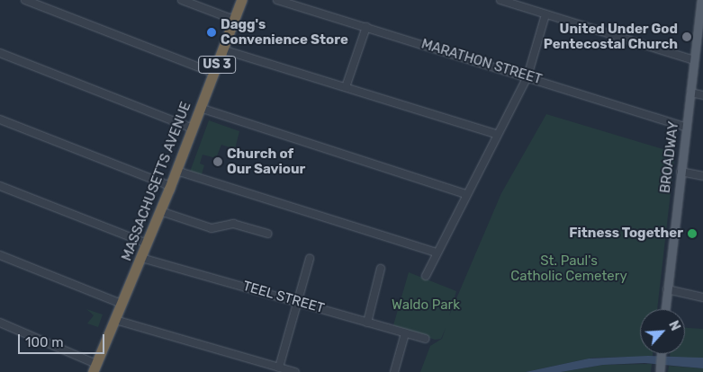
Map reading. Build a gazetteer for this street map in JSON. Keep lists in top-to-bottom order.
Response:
{
  "streets": {
    "highway": ["US 3", "MASSACHUSETTS AVENUE"],
    "main road": ["BROADWAY"],
    "street": ["MARATHON STREET", "TEEL STREET"]
  },
  "crossings": [
    ["MARATHON STREET", "BROADWAY"],
    ["MASSACHUSETTS AVENUE", "TEEL STREET"]
  ],
  "parks": ["St. Paul's Catholic Cemetery", "Waldo Park"],
  "places": [
    "Dagg's Convenience Store",
    "United Under God Pentecostal Church",
    "Church of Our Saviour",
    "Fitness Together"
  ],
  "scale_bar": "100 m",
  "north": "top right"
}
